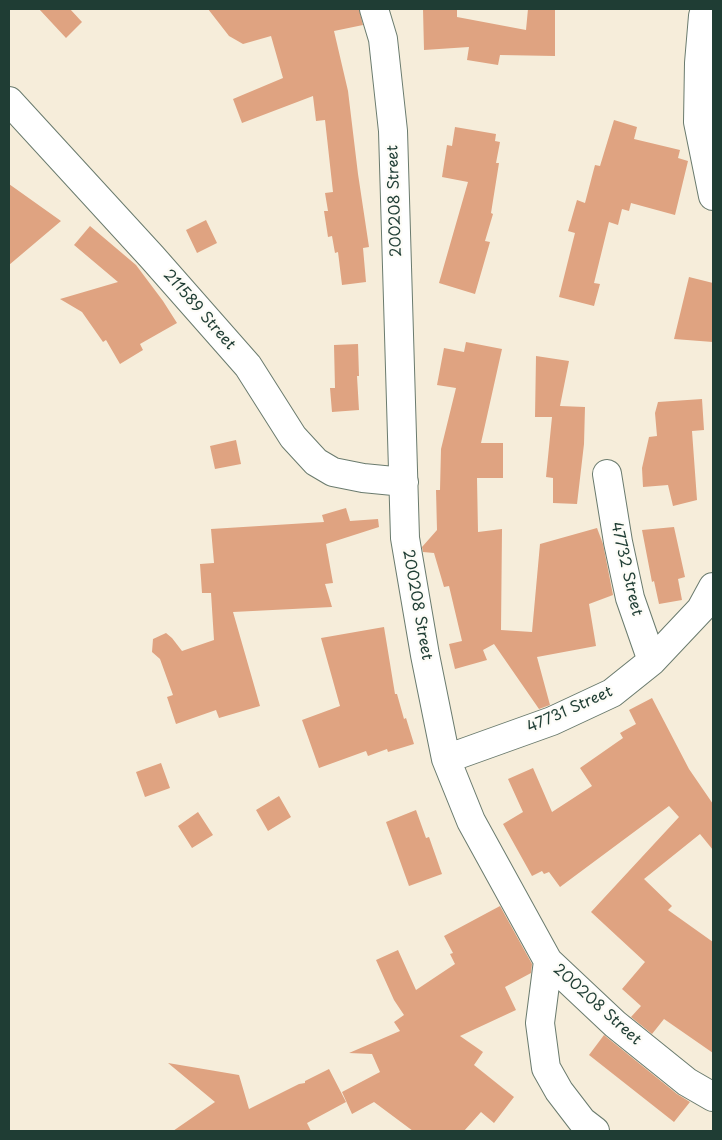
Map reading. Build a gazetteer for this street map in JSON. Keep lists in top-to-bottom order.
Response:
{
  "streets": {
    "street": [
      "200208 Street",
      "211589 Street",
      "47732 Street",
      "47731 Street"
    ]
  },
  "crossings": [
    ["200208 Street", "211589 Street"],
    ["200208 Street", "47731 Street"],
    ["47732 Street", "47731 Street"]
  ]
}
